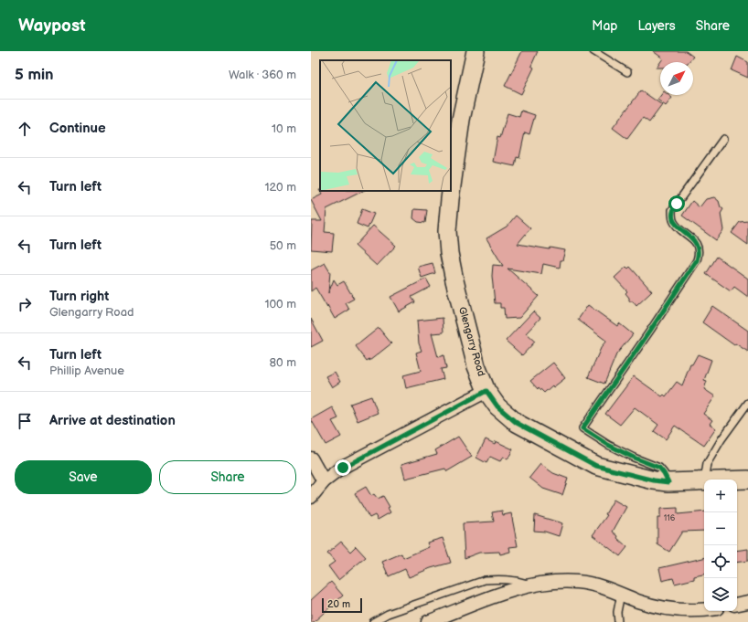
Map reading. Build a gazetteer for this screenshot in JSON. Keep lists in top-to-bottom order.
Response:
{
  "streets": {
    "main road": ["Glengarry Road"]
  },
  "house_numbers": ["116"],
  "scale_bar": "20 m",
  "north": "top right",
  "page": {
    "header": "Waypost",
    "nav": ["Map", "Layers", "Share"],
    "heading": ["5 min", "Walk · 360 m"],
    "list": [
      ["Continue", "10 m"],
      ["Turn left", "120 m"],
      ["Turn left", "50 m"],
      ["Turn right", "Glengarry Road", "100 m"],
      ["Turn left", "Phillip Avenue", "80 m"],
      "Arrive at destination"
    ],
    "buttons": ["Save", "Share"],
    "map_buttons": ["+", "−"],
    "scale": "20 m"
  }
}
